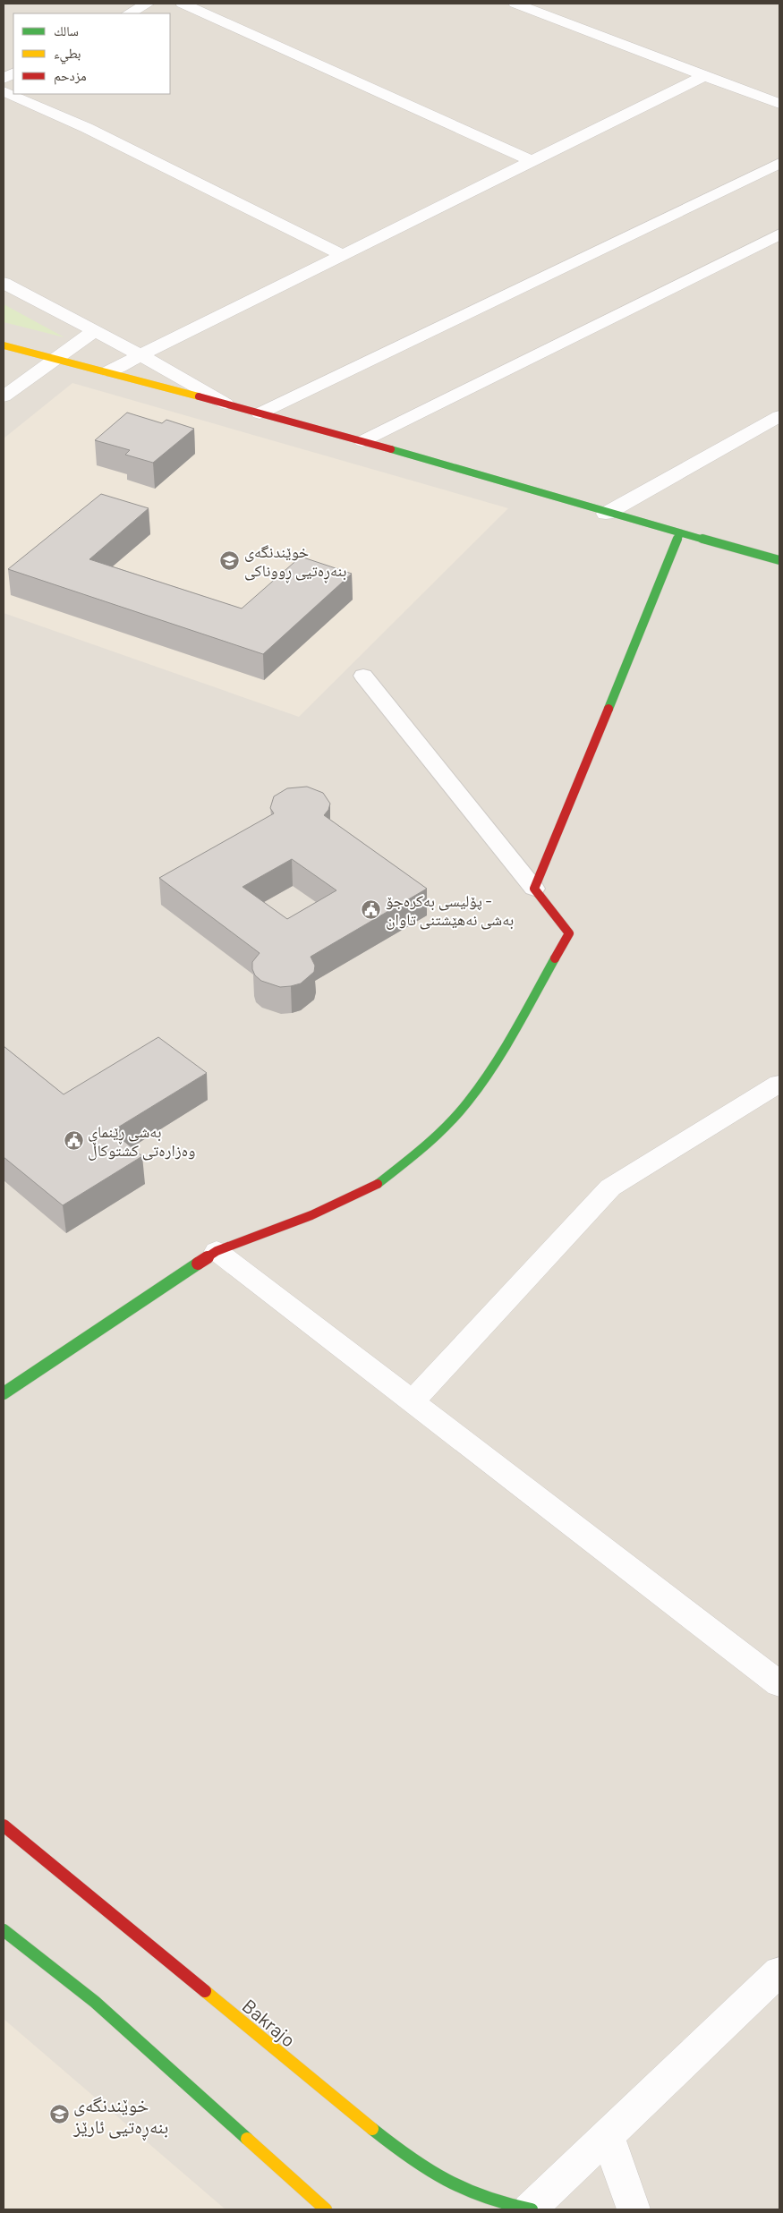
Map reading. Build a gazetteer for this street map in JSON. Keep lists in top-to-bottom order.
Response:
{
  "streets": {
    "street": ["Bakrajo"]
  },
  "places": {
    "school or university": ["خوێندنگەی بنەڕەتیی ڕووناکی", "خوێندنگەی بنەڕەتیی ئارێز"],
    "public building": ["پۆلیسی بەکرەجۆ - بەشی نەهێشتنی تاوان", "بەشی ڕێنمای وەزارەتی کشتوکاڵ"]
  },
  "legend": ["سالك", "بطيء", "مزدحم"]
}
